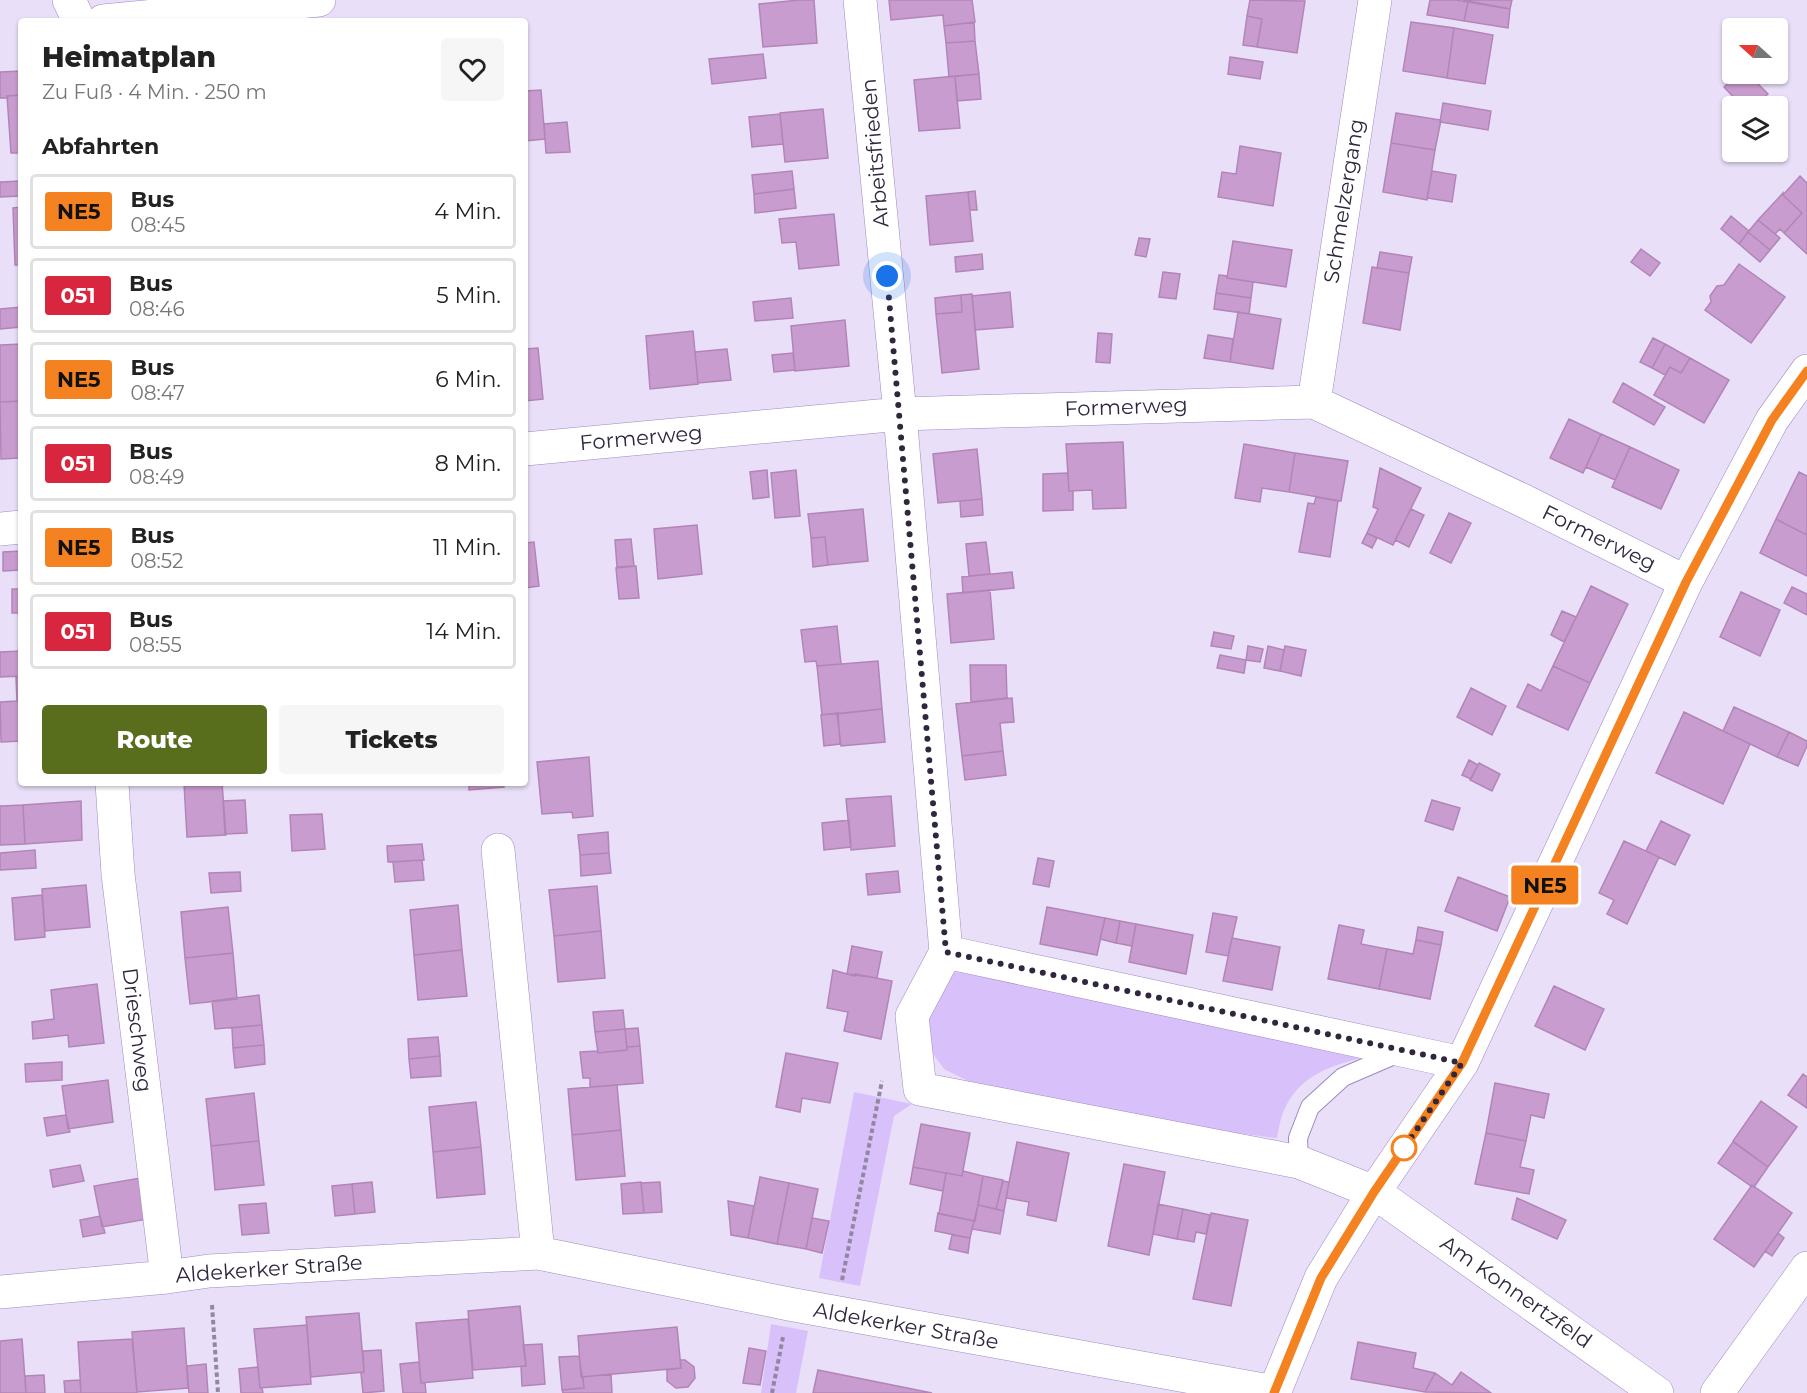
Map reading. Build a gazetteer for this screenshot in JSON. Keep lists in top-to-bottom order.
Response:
{
  "streets": {
    "street": [
      "Arbeitsfrieden",
      "Schmelzergang",
      "Formerweg",
      "Drieschweg",
      "Aldekerker Straße",
      "Am Konnertzfeld"
    ]
  },
  "crossings": [
    ["Arbeitsfrieden", "Formerweg"],
    ["Schmelzergang", "Formerweg"],
    ["Drieschweg", "Aldekerker Straße"]
  ],
  "lines": ["bus line NE5"],
  "north": "left",
  "page": {
    "on_map": "NE5",
    "heading": [
      ["Heimatplan", "Zu Fuß · 4 Min. · 250 m"],
      "Abfahrten"
    ],
    "list": [
      {
        "mark": "NE5",
        "name": "Bus",
        "note": "08:45",
        "value": "4 Min."
      },
      {
        "mark": "051",
        "name": "Bus",
        "note": "08:46",
        "value": "5 Min."
      },
      {
        "mark": "NE5",
        "name": "Bus",
        "note": "08:47",
        "value": "6 Min."
      },
      {
        "mark": "051",
        "name": "Bus",
        "note": "08:49",
        "value": "8 Min."
      },
      {
        "mark": "NE5",
        "name": "Bus",
        "note": "08:52",
        "value": "11 Min."
      },
      {
        "mark": "051",
        "name": "Bus",
        "note": "08:55",
        "value": "14 Min."
      }
    ],
    "buttons": ["Route", "Tickets"]
  }
}
